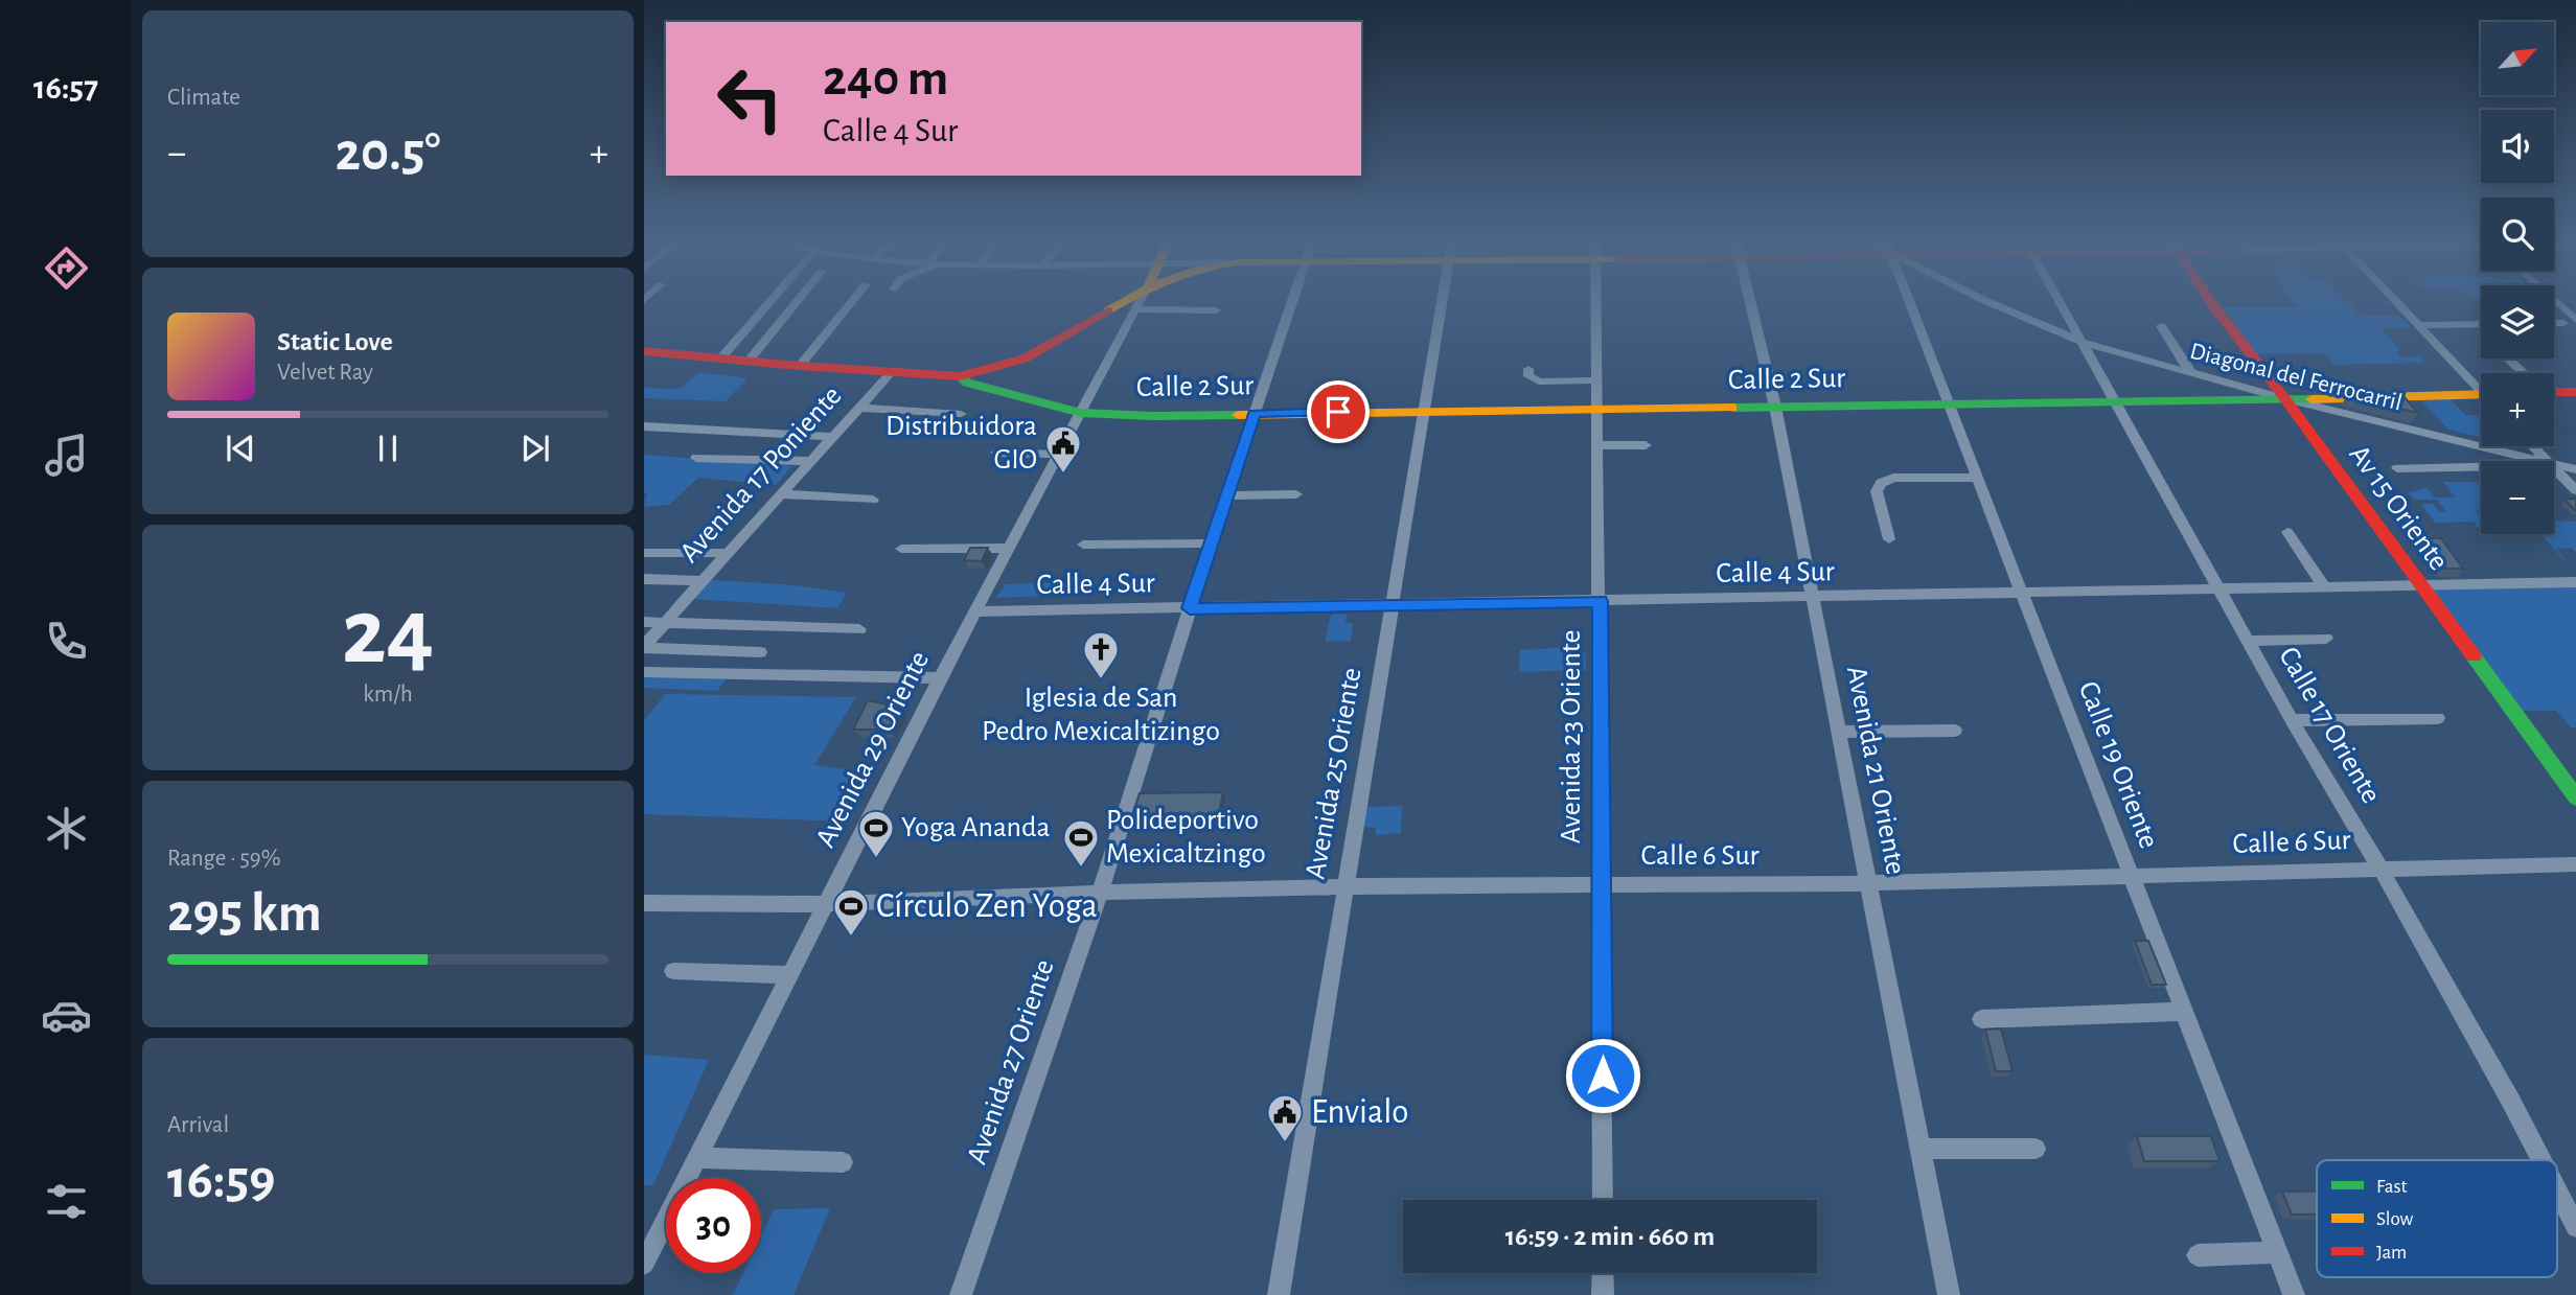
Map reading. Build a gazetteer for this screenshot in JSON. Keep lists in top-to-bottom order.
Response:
{
  "streets": {
    "main road": ["Calle 2 Sur", "Av 15 Oriente"],
    "street": [
      "Diagonal del Ferrocarril",
      "Avenida 17 Poniente",
      "Calle 4 Sur",
      "Calle 17 Oriente",
      "Avenida 23 Oriente",
      "Avenida 29 Oriente",
      "Calle 19 Oriente",
      "Avenida 21 Oriente",
      "Avenida 25 Oriente",
      "Calle 6 Sur",
      "Avenida 27 Oriente"
    ]
  },
  "crossings": [
    ["Diagonal del Ferrocarril", "Calle 2 Sur"],
    ["Diagonal del Ferrocarril", "Av 15 Oriente"],
    ["Diagonal del Ferrocarril", "Calle 17 Oriente"],
    ["Calle 2 Sur", "Av 15 Oriente"],
    ["Calle 2 Sur", "Calle 17 Oriente"],
    ["Calle 2 Sur", "Avenida 23 Oriente"],
    ["Calle 2 Sur", "Avenida 29 Oriente"],
    ["Calle 2 Sur", "Calle 19 Oriente"],
    ["Calle 2 Sur", "Avenida 21 Oriente"],
    ["Calle 2 Sur", "Avenida 25 Oriente"],
    ["Calle 2 Sur", "Avenida 27 Oriente"],
    ["Av 15 Oriente", "Calle 4 Sur"],
    ["Calle 4 Sur", "Calle 17 Oriente"],
    ["Calle 4 Sur", "Avenida 23 Oriente"],
    ["Calle 4 Sur", "Avenida 29 Oriente"],
    ["Calle 4 Sur", "Calle 19 Oriente"],
    ["Calle 4 Sur", "Avenida 21 Oriente"],
    ["Calle 4 Sur", "Avenida 25 Oriente"],
    ["Calle 4 Sur", "Avenida 27 Oriente"],
    ["Calle 17 Oriente", "Calle 6 Sur"],
    ["Avenida 23 Oriente", "Calle 6 Sur"],
    ["Avenida 29 Oriente", "Calle 6 Sur"],
    ["Calle 19 Oriente", "Calle 6 Sur"],
    ["Avenida 21 Oriente", "Calle 6 Sur"],
    ["Avenida 25 Oriente", "Calle 6 Sur"],
    ["Calle 6 Sur", "Avenida 27 Oriente"]
  ],
  "places": {
    "public building": ["Distribuidora GIO", "Envialo"],
    "church": ["Iglesia de San Pedro Mexicaltizingo"],
    "sports": ["Yoga Ananda", "Polideportivo Mexicaltzingo", "Círculo Zen Yoga"]
  },
  "legend": ["Fast", "Slow", "Jam"],
  "north": "top right",
  "page": {
    "tabs": "16:57",
    "tile": [
      "Climate",
      ["24", "km/h"],
      ["Range · 59%", "295 km"],
      ["Arrival", "16:59"]
    ],
    "map_buttons": ["+", "−"],
    "turn": ["240 m", "Calle 4 Sur"],
    "heat": ["−", "20.5°", "+"],
    "song": ["Static Love", "Velvet Ray"],
    "limit": "30",
    "trip": "16:59 · 2 min · 660 m"
  }
}
